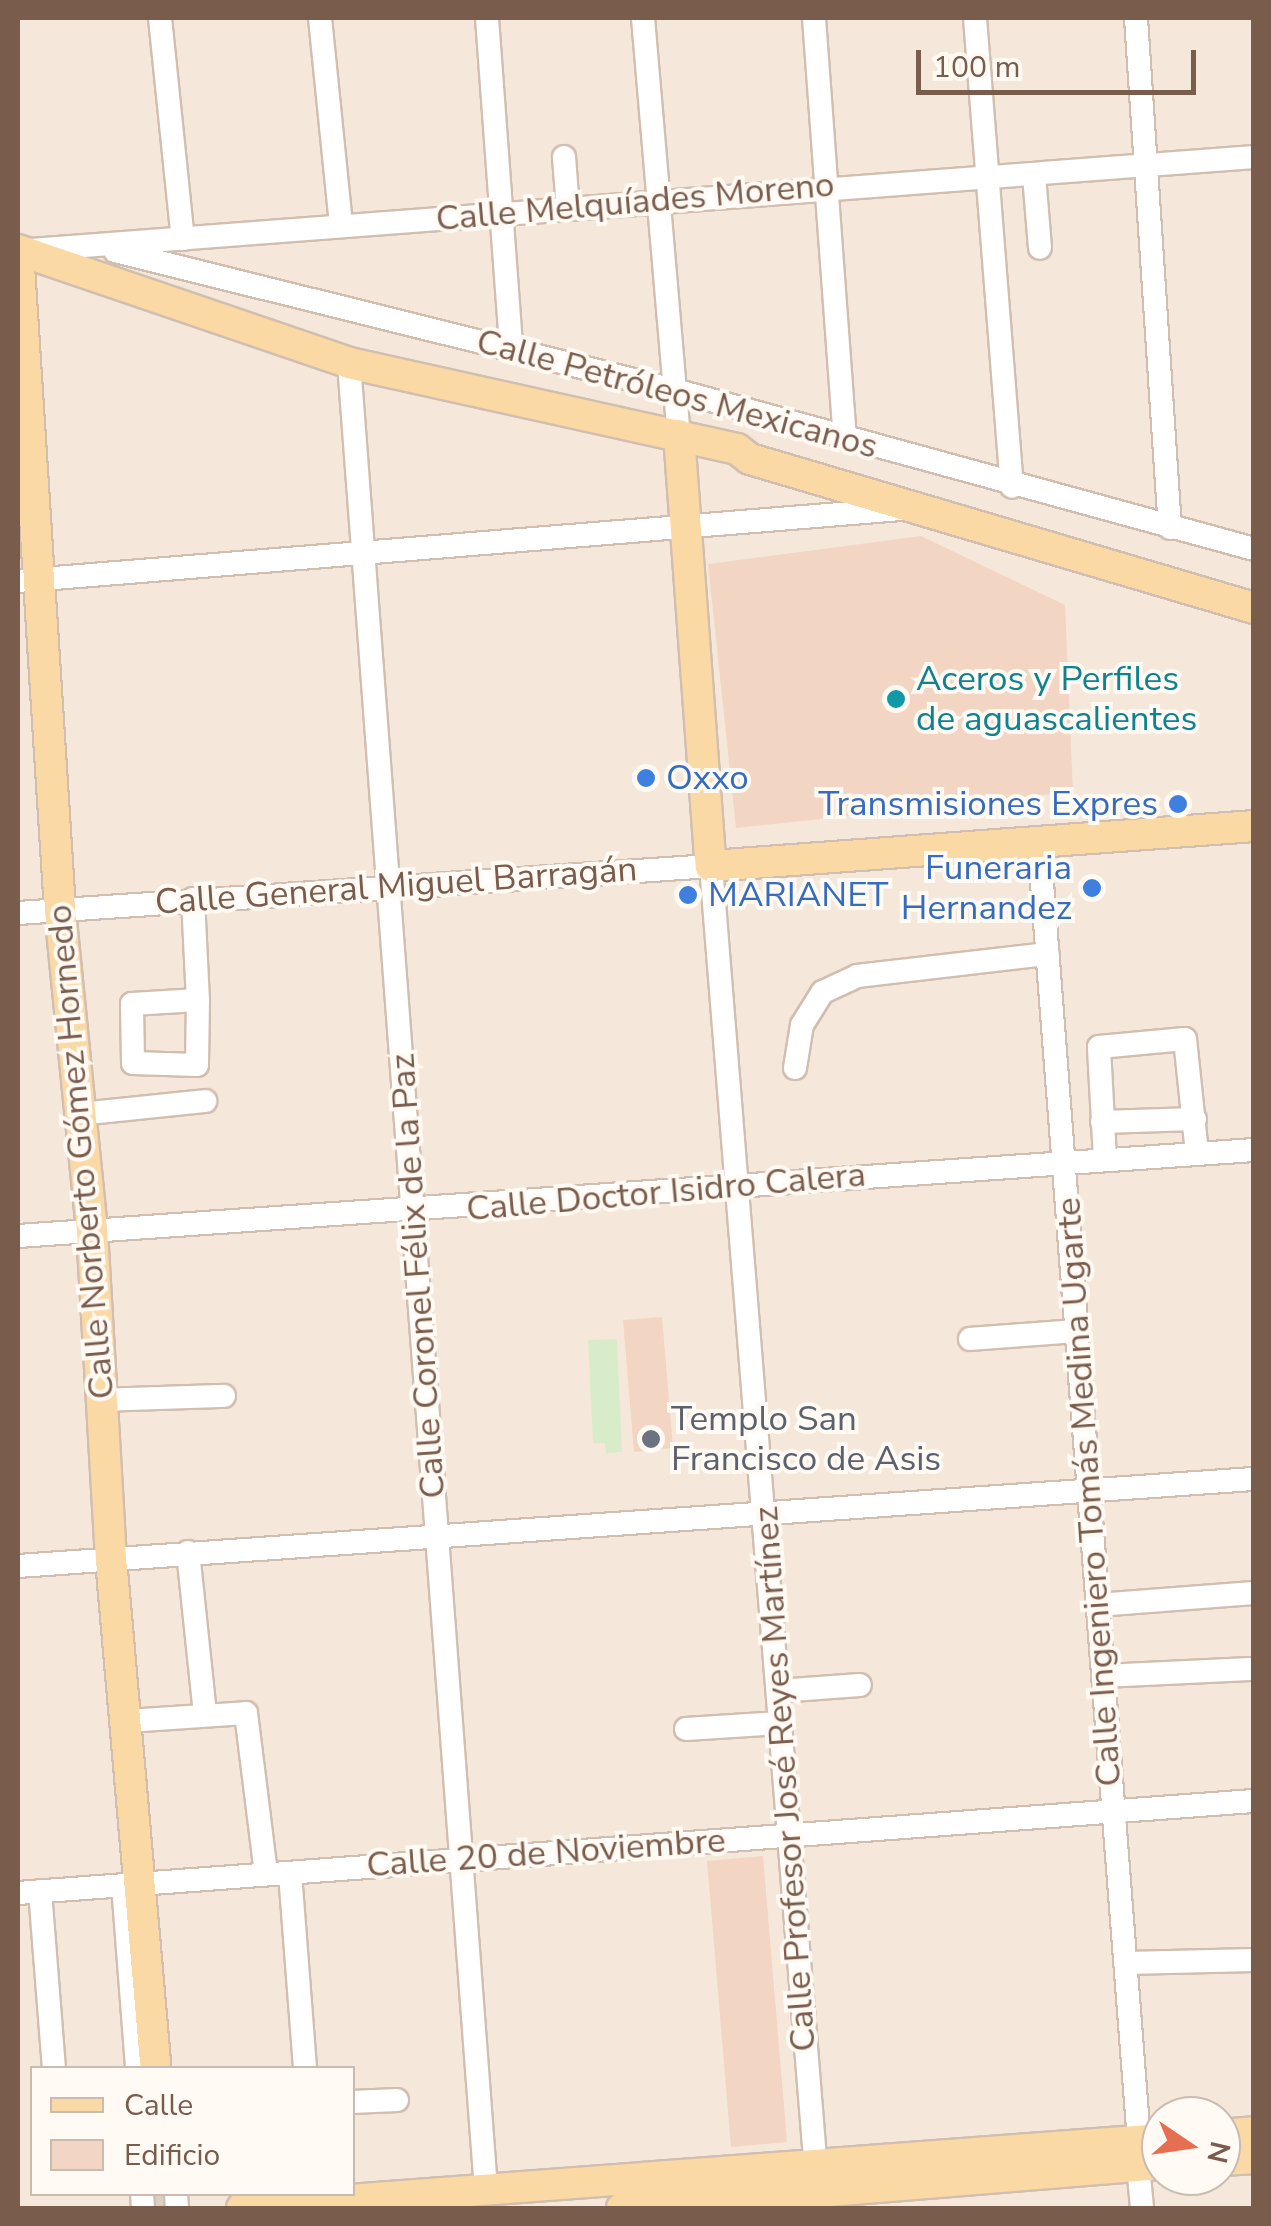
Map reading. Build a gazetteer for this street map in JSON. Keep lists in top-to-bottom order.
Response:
{
  "streets": {
    "main road": [
      "Calle Petróleos Mexicanos",
      "Calle General Miguel Barragán",
      "Calle Norberto Gómez Hornedo",
      "Calle Profesor José Reyes Martínez"
    ],
    "street": [
      "Calle Melquíades Moreno",
      "Calle Doctor Isidro Calera",
      "Calle Coronel Félix de la Paz",
      "Calle Ingeniero Tomás Medina Ugarte",
      "Calle 20 de Noviembre"
    ]
  },
  "crossings": [
    ["Calle Melquíades Moreno", "Calle Petróleos Mexicanos"],
    ["Calle Melquíades Moreno", "Calle Norberto Gómez Hornedo"],
    ["Calle Melquíades Moreno", "Calle Profesor José Reyes Martínez"],
    ["Calle Petróleos Mexicanos", "Calle Norberto Gómez Hornedo"],
    ["Calle Petróleos Mexicanos", "Calle Coronel Félix de la Paz"],
    ["Calle Petróleos Mexicanos", "Calle Profesor José Reyes Martínez"],
    ["Calle General Miguel Barragán", "Calle Norberto Gómez Hornedo"],
    ["Calle General Miguel Barragán", "Calle Coronel Félix de la Paz"],
    ["Calle General Miguel Barragán", "Calle Ingeniero Tomás Medina Ugarte"],
    ["Calle General Miguel Barragán", "Calle Profesor José Reyes Martínez"],
    ["Calle Norberto Gómez Hornedo", "Calle Doctor Isidro Calera"],
    ["Calle Norberto Gómez Hornedo", "Calle 20 de Noviembre"],
    ["Calle Doctor Isidro Calera", "Calle Coronel Félix de la Paz"],
    ["Calle Doctor Isidro Calera", "Calle Ingeniero Tomás Medina Ugarte"],
    ["Calle Doctor Isidro Calera", "Calle Profesor José Reyes Martínez"],
    ["Calle Coronel Félix de la Paz", "Calle 20 de Noviembre"],
    ["Calle Ingeniero Tomás Medina Ugarte", "Calle 20 de Noviembre"],
    ["Calle Profesor José Reyes Martínez", "Calle 20 de Noviembre"]
  ],
  "places": [
    "Aceros y Perfiles de aguascalientes",
    "Oxxo",
    "Transmisiones Expres",
    "Funeraria Hernandez",
    "MARIANET",
    "Templo San Francisco de Asis"
  ],
  "legend": ["Calle", "Edificio"],
  "scale_bar": "100 m",
  "north": "right"
}
